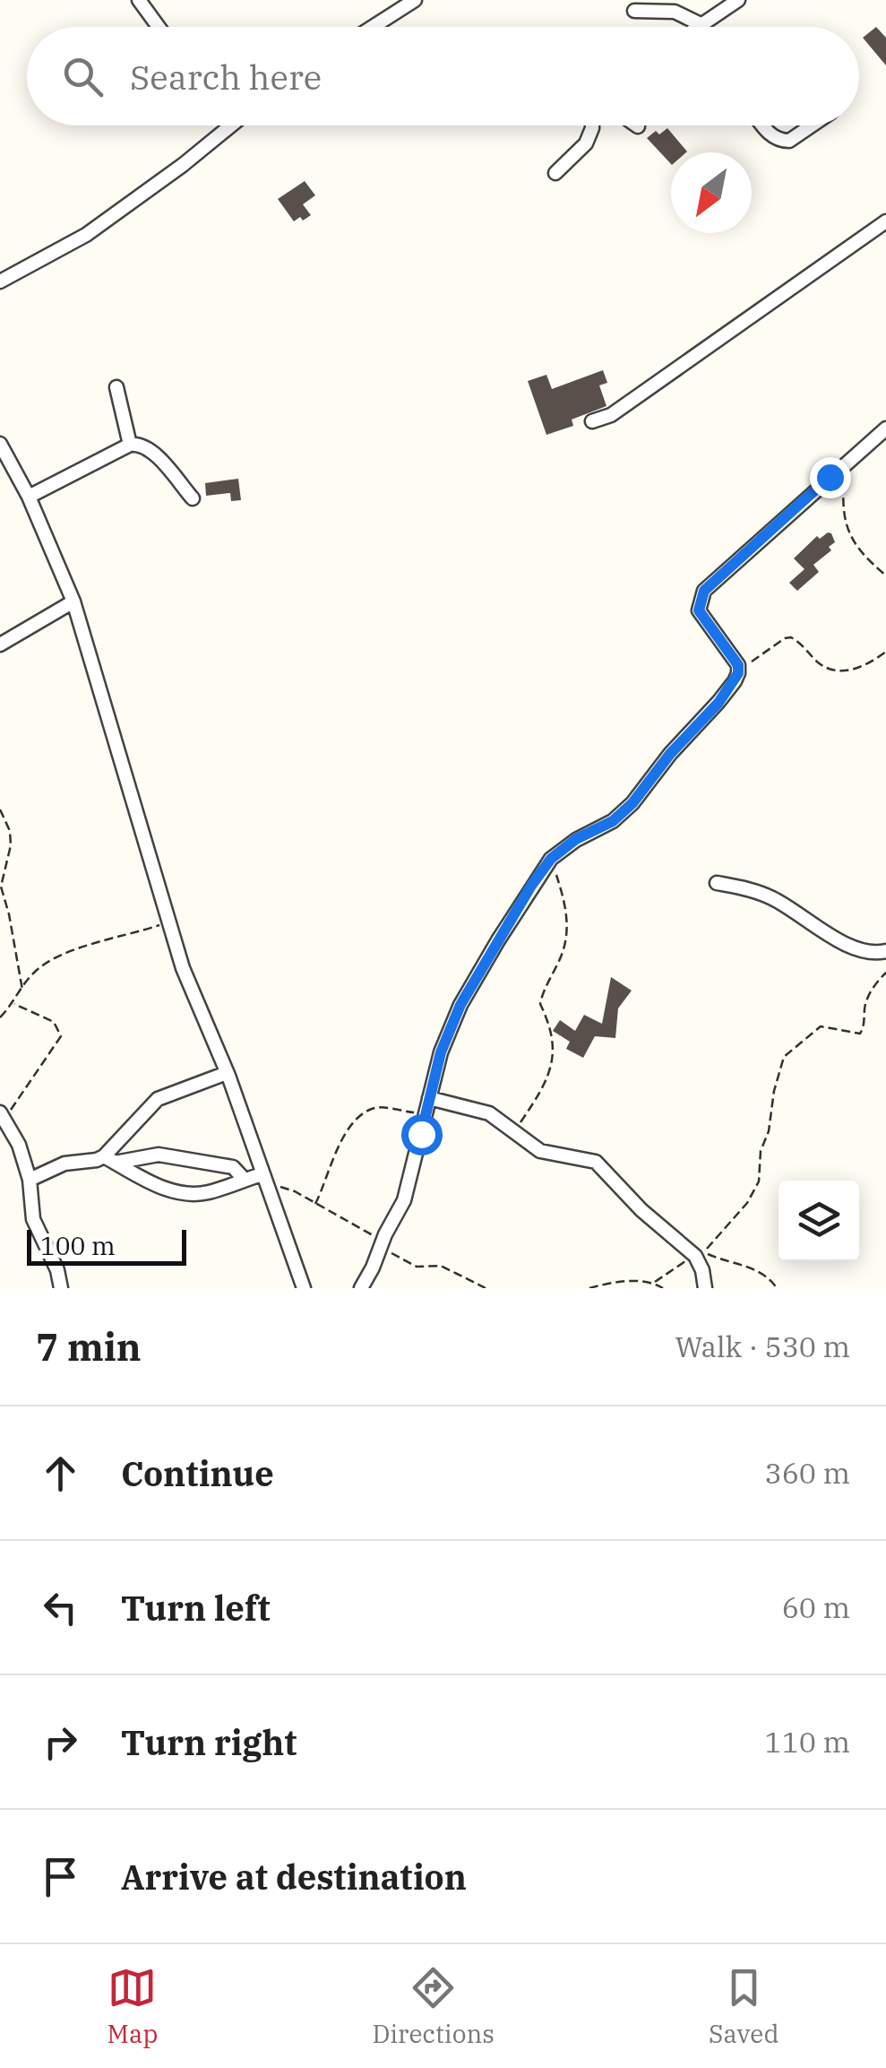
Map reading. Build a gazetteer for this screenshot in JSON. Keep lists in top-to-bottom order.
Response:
{
  "scale_bar": "100 m",
  "north": "bottom left",
  "page": {
    "search": "Search here",
    "scale": "100 m",
    "heading": ["7 min", "Walk · 530 m"],
    "list": [
      ["Continue", "360 m"],
      ["Turn left", "60 m"],
      ["Turn right", "110 m"],
      "Arrive at destination"
    ],
    "nav": ["Map", "Directions", "Saved"]
  }
}
